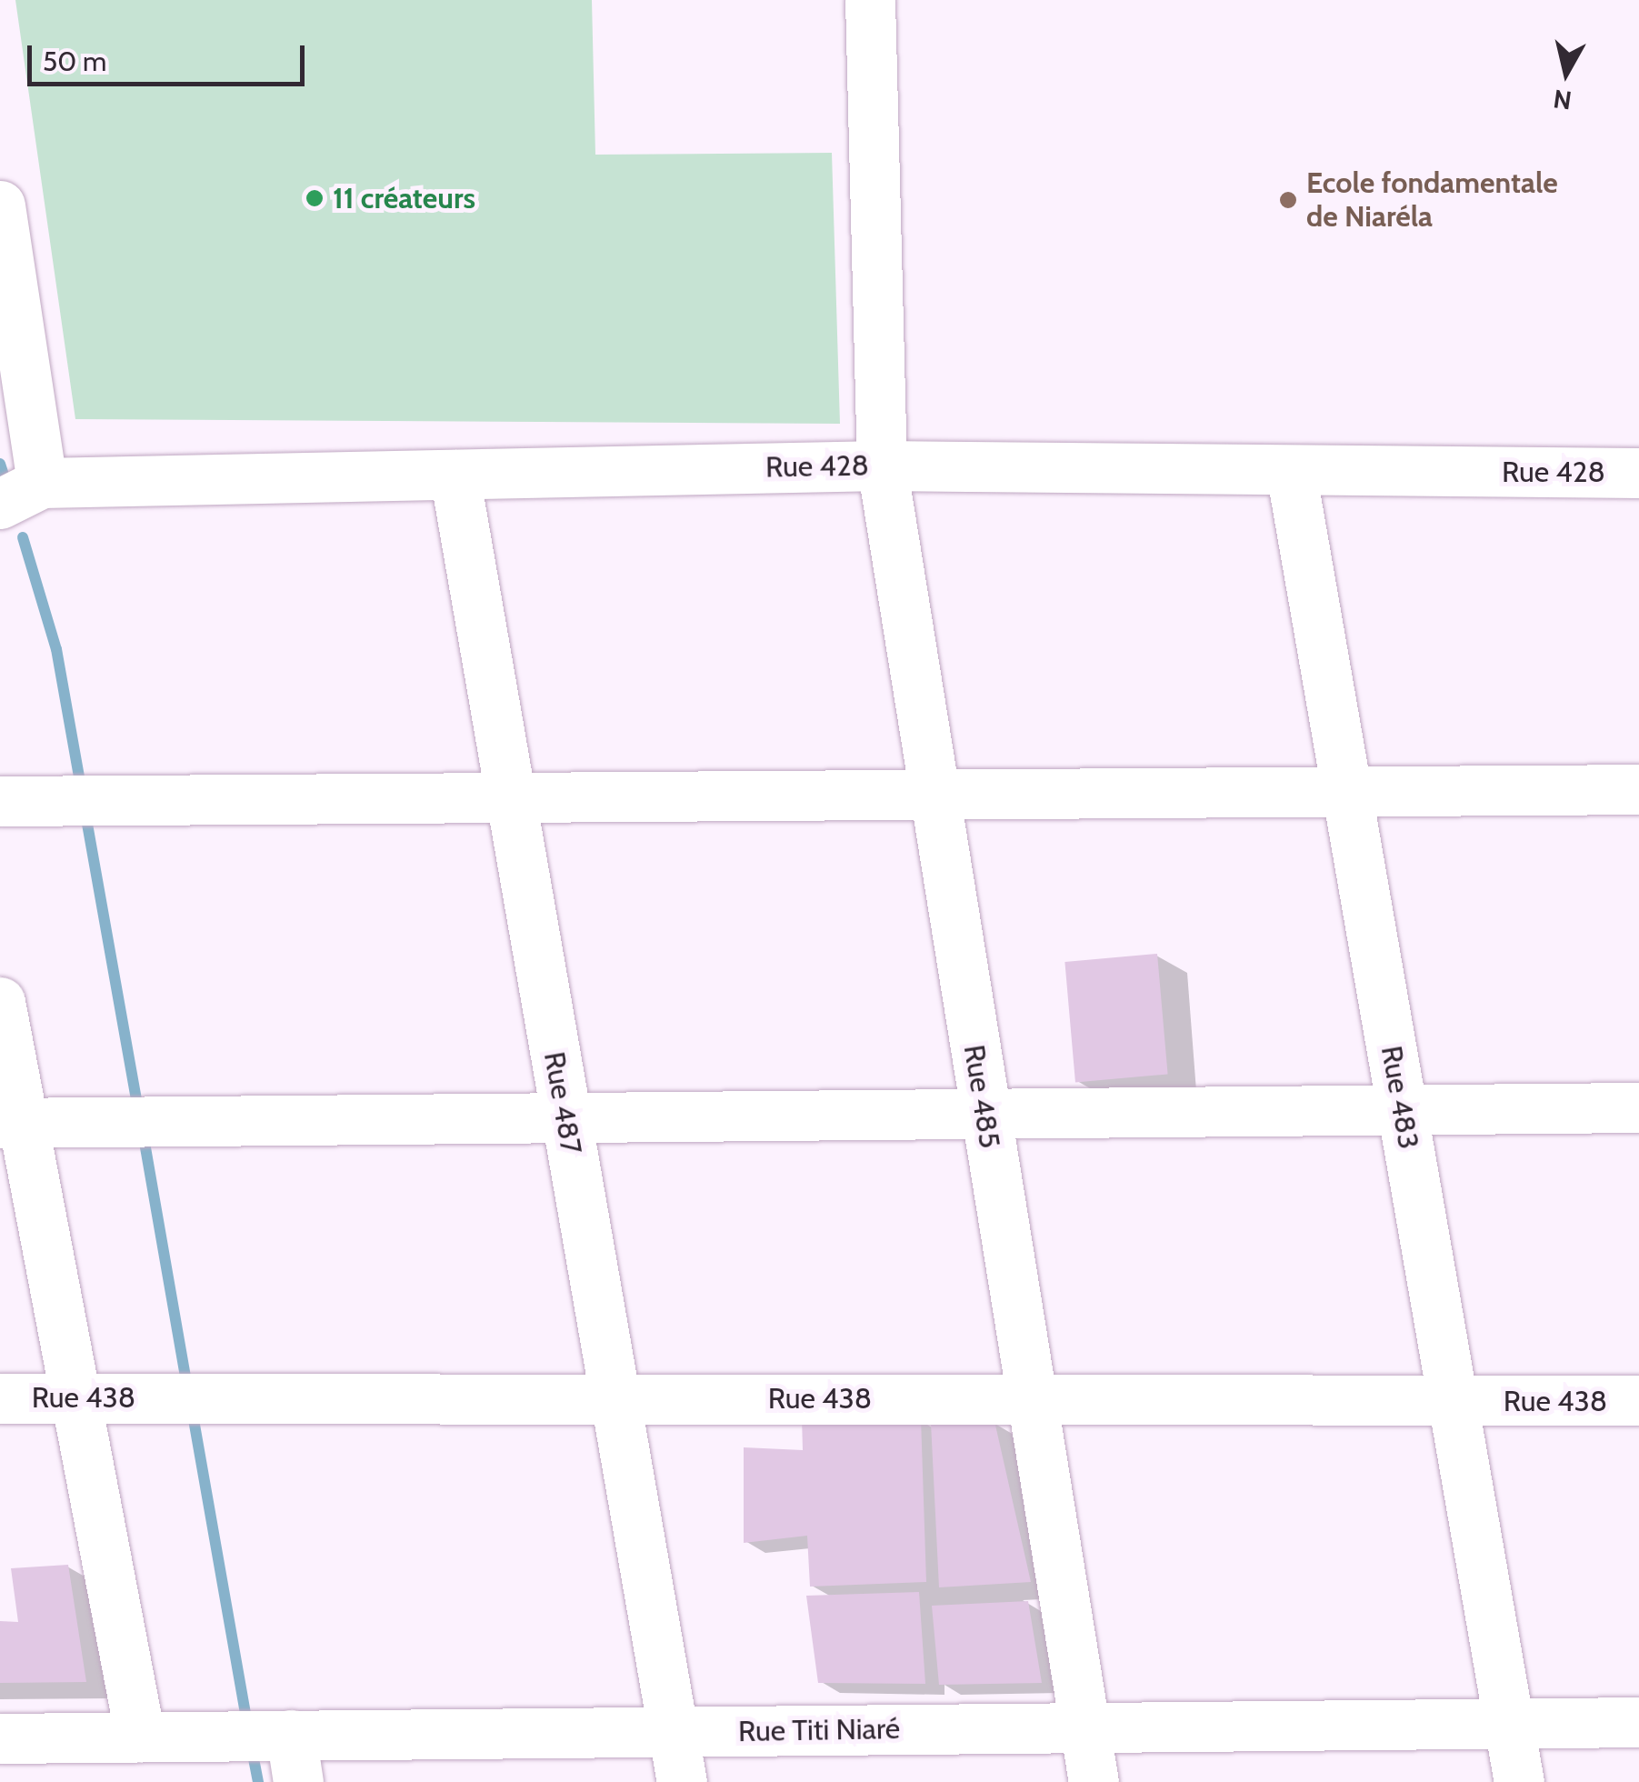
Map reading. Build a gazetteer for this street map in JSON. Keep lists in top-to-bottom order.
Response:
{
  "streets": {
    "street": [
      "Rue 428",
      "Rue 485",
      "Rue 483",
      "Rue 487",
      "Rue 438",
      "Rue Titi Niaré"
    ]
  },
  "crossings": [
    ["Rue 428", "Rue 485"],
    ["Rue 428", "Rue 483"],
    ["Rue 428", "Rue 487"],
    ["Rue 485", "Rue 438"],
    ["Rue 485", "Rue Titi Niaré"],
    ["Rue 483", "Rue 438"],
    ["Rue 483", "Rue Titi Niaré"],
    ["Rue 487", "Rue 438"],
    ["Rue 487", "Rue Titi Niaré"]
  ],
  "places": ["11 créateurs", "Ecole fondamentale de Niaréla"],
  "scale_bar": "50 m",
  "north": "bottom"
}
